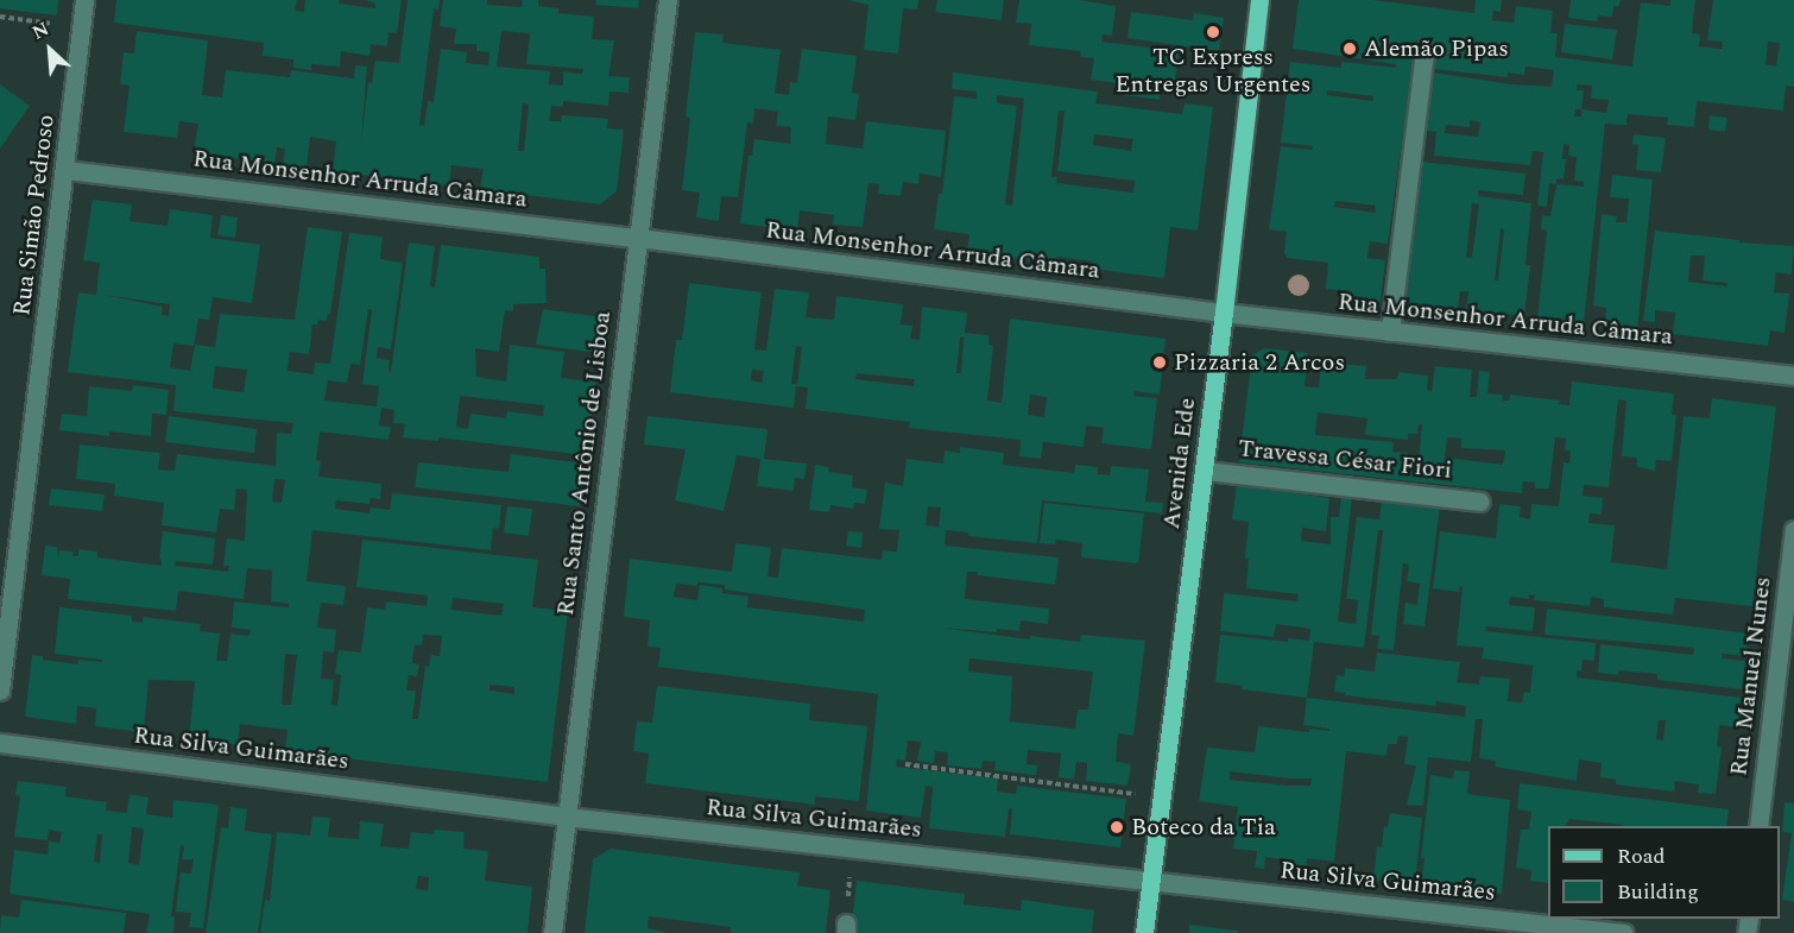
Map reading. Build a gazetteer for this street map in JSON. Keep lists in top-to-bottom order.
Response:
{
  "streets": {
    "main road": ["Avenida Ede"],
    "street": [
      "Rua Monsenhor Arruda Câmara",
      "Rua Simão Pedroso",
      "Travessa César Fiori",
      "Rua Santo Antônio de Lisboa",
      "Rua Manuel Nunes",
      "Rua Silva Guimarães"
    ]
  },
  "crossings": [
    ["Rua Monsenhor Arruda Câmara", "Rua Simão Pedroso"],
    ["Rua Monsenhor Arruda Câmara", "Rua Santo Antônio de Lisboa"],
    ["Rua Monsenhor Arruda Câmara", "Avenida Ede"],
    ["Travessa César Fiori", "Avenida Ede"],
    ["Rua Santo Antônio de Lisboa", "Rua Silva Guimarães"],
    ["Avenida Ede", "Rua Silva Guimarães"]
  ],
  "places": [
    "TC Express Entregas Urgentes",
    "Alemão Pipas",
    "Pizzaria 2 Arcos",
    "Boteco da Tia"
  ],
  "legend": ["Road", "Building"],
  "north": "top left"
}
